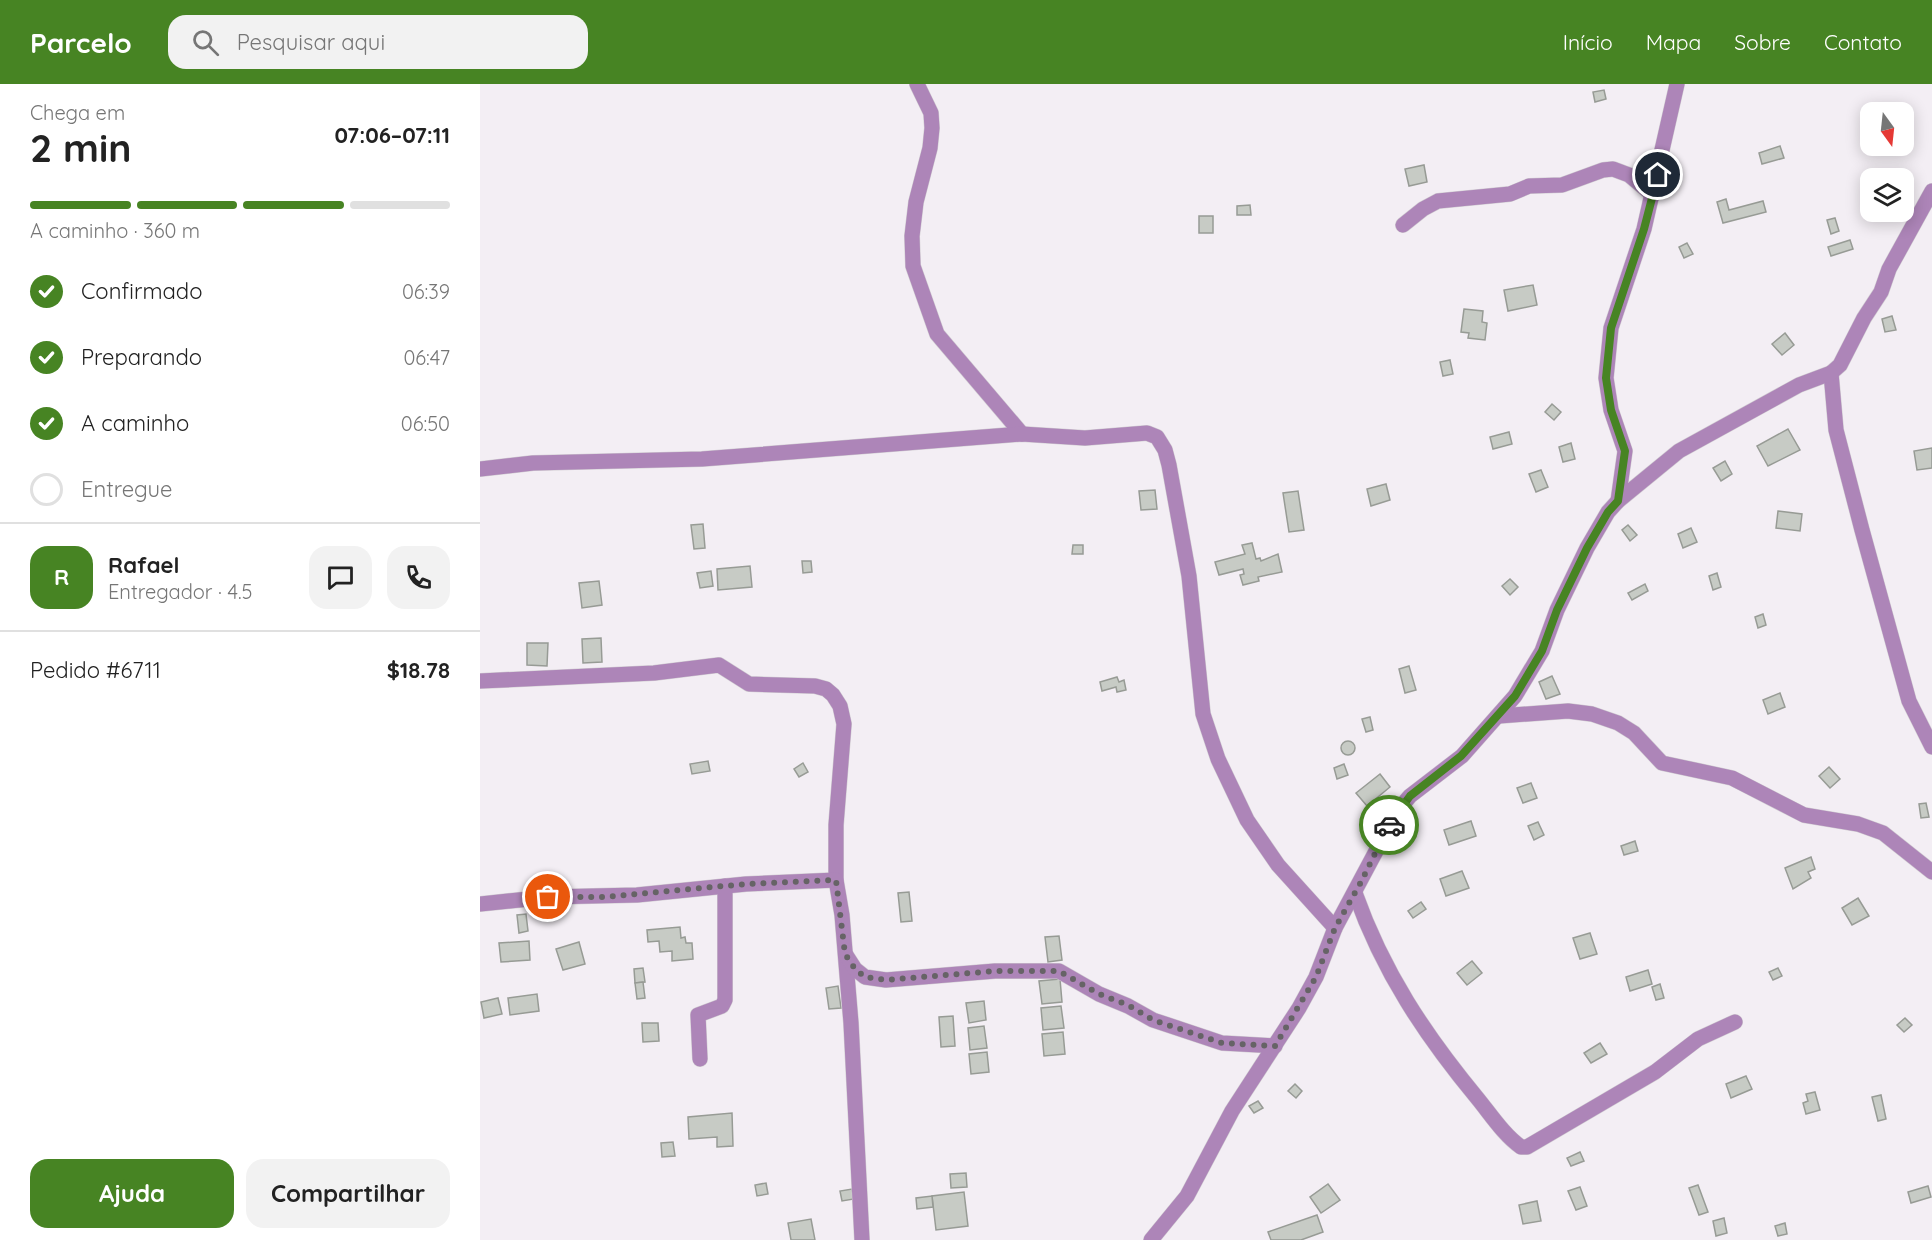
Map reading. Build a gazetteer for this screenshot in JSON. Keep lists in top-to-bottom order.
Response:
{
  "north": "bottom",
  "page": {
    "header": "Parcelo",
    "search": "Pesquisar aqui",
    "nav": [
      "Início",
      "Mapa",
      "Sobre",
      "Contato"
    ],
    "heading": ["2 min", "Chega em", "07:06–07:11"],
    "panel": [
      "Rafael",
      "Entregador · 4.5",
      "Pedido #6711",
      "$18.78"
    ],
    "bar": "A caminho · 360 m",
    "list": [
      ["Confirmado", "06:39"],
      ["Preparando", "06:47"],
      ["A caminho", "06:50"],
      "Entregue"
    ],
    "round": "R",
    "buttons": ["Ajuda", "Compartilhar"]
  }
}
